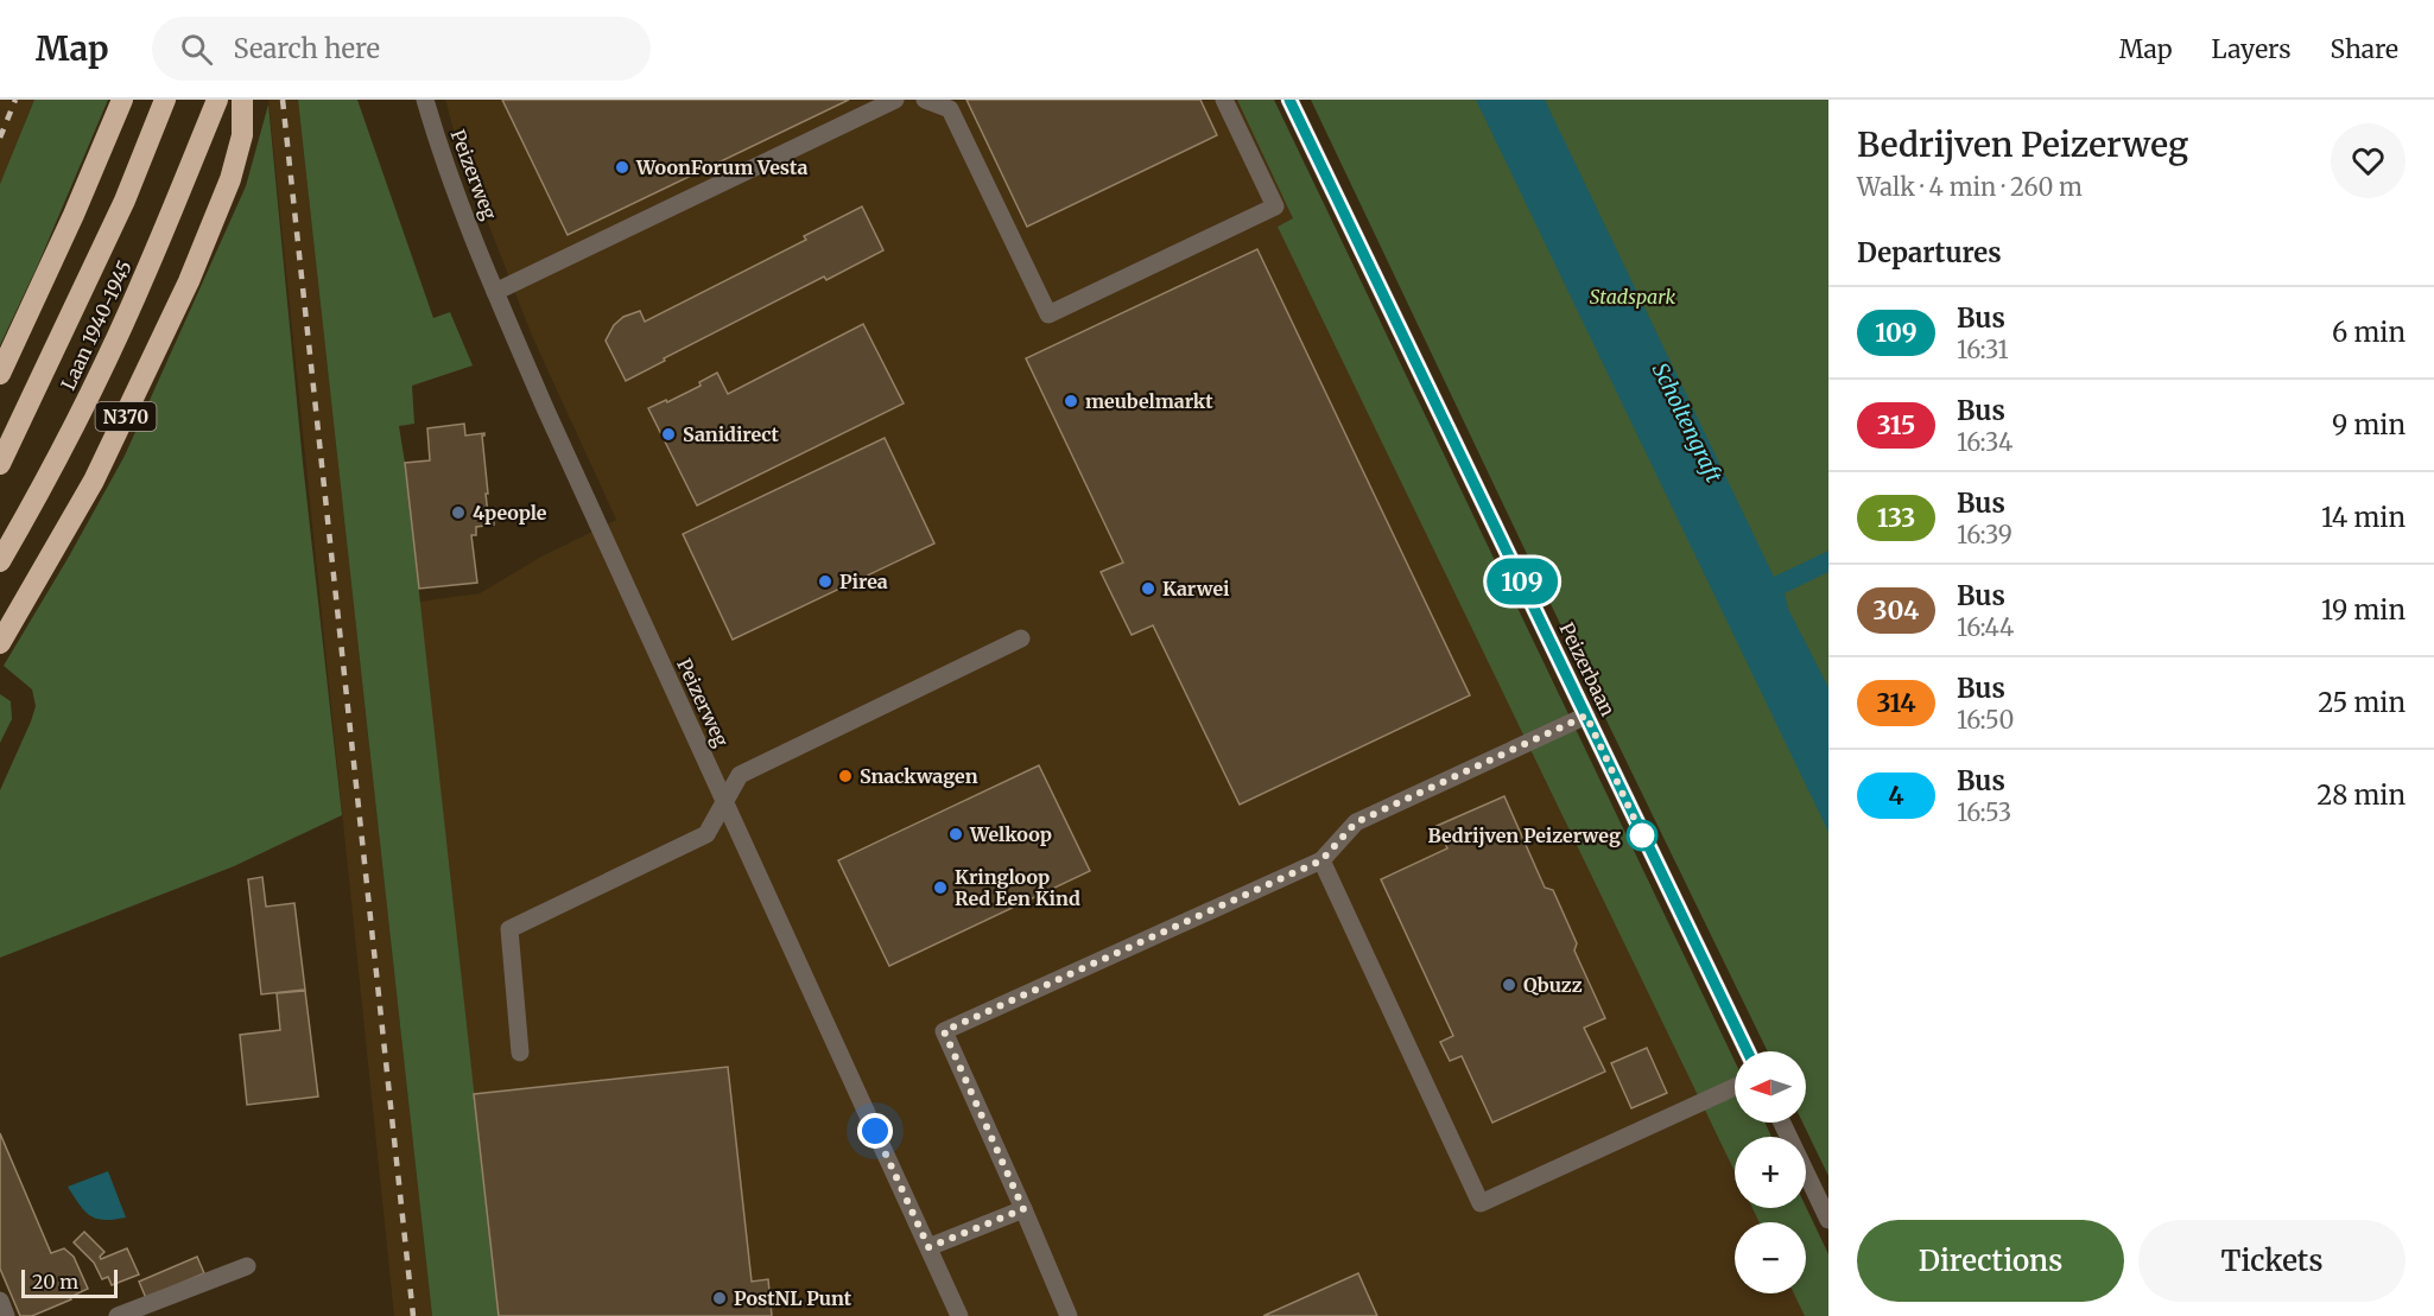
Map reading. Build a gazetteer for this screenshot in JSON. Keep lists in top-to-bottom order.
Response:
{
  "streets": {
    "highway": ["Laan 1940-1945", "N370"],
    "street": ["Peizerweg", "Peizerbaan"]
  },
  "water": ["Scholtengraft"],
  "parks": ["Stadspark"],
  "places": [
    "WoonForum Vesta",
    "meubelmarkt",
    "Sanidirect",
    "4people",
    "Pirea",
    "Karwei",
    "Snackwagen",
    "Welkoop",
    "Bedrijven Peizerweg",
    "Kringloop Red Een Kind",
    "Qbuzz",
    "PostNL Punt"
  ],
  "lines": ["bus line 109"],
  "scale_bar": "20 m",
  "north": "left",
  "page": {
    "header": "Map",
    "search": "Search here",
    "nav": ["Map", "Layers", "Share"],
    "on_map": "109",
    "heading": [
      ["Bedrijven Peizerweg", "Walk · 4 min · 260 m"],
      "Departures"
    ],
    "list": [
      {
        "mark": "109",
        "name": "Bus",
        "note": "16:31",
        "value": "6 min"
      },
      {
        "mark": "315",
        "name": "Bus",
        "note": "16:34",
        "value": "9 min"
      },
      {
        "mark": "133",
        "name": "Bus",
        "note": "16:39",
        "value": "14 min"
      },
      {
        "mark": "304",
        "name": "Bus",
        "note": "16:44",
        "value": "19 min"
      },
      {
        "mark": "314",
        "name": "Bus",
        "note": "16:50",
        "value": "25 min"
      },
      {
        "mark": "4",
        "name": "Bus",
        "note": "16:53",
        "value": "28 min"
      }
    ],
    "map_buttons": ["+", "−"],
    "buttons": ["Directions", "Tickets"],
    "scale": "20 m"
  }
}
